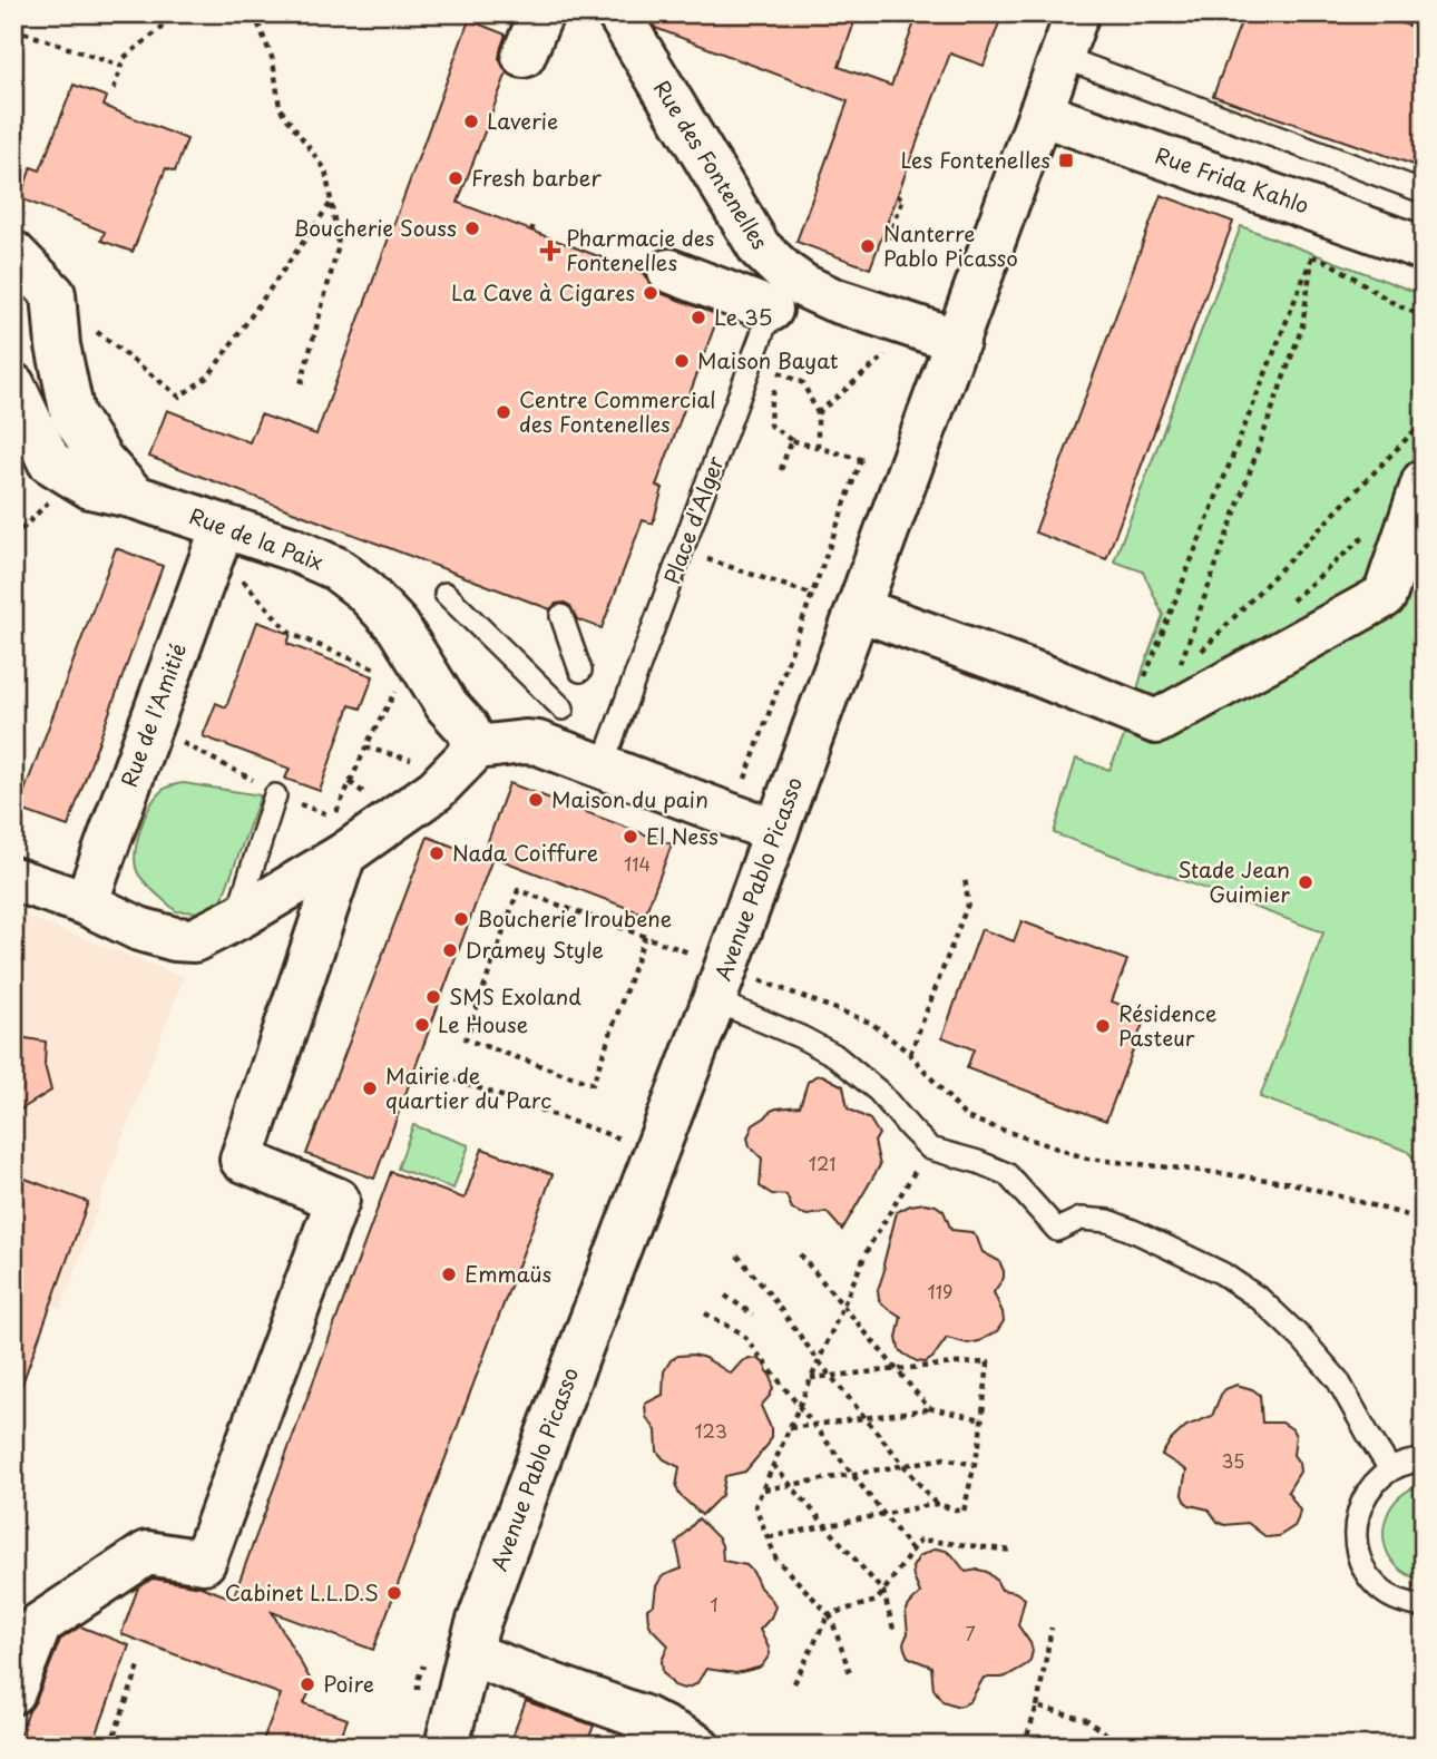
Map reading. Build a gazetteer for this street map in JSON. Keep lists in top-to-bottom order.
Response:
{
  "streets": {
    "street": [
      "Rue des Fontenelles",
      "Rue Frida Kahlo",
      "Rue de la Paix",
      "Rue de l'Amitié",
      "Avenue Pablo Picasso"
    ],
    "lane": ["Place d'Alger"]
  },
  "crossings": [
    ["Rue des Fontenelles", "Place d'Alger"],
    ["Rue des Fontenelles", "Avenue Pablo Picasso"],
    ["Rue Frida Kahlo", "Avenue Pablo Picasso"],
    ["Rue de la Paix", "Rue de l'Amitié"]
  ],
  "places": {
    "other": [
      "Laverie",
      "Fresh barber",
      "Boucherie Souss",
      "Nanterre Pablo Picasso",
      "La Cave à Cigares",
      "Le 35",
      "Maison Bayat",
      "Centre Commercial des Fontenelles",
      "Maison du pain",
      "El Ness",
      "Nada Coiffure",
      "Stade Jean Guimier",
      "Boucherie Iroubene",
      "Dramey Style",
      "SMS Exoland",
      "Le House",
      "Résidence Pasteur",
      "Mairie de quartier du Parc",
      "Emmaüs",
      "Cabinet L.L.D.S",
      "Poire"
    ],
    "transit": ["Les Fontenelles"],
    "health": ["Pharmacie des Fontenelles"]
  },
  "house_numbers": [
    "114",
    "121",
    "119",
    "123",
    "35",
    "1",
    "7"
  ]
}
